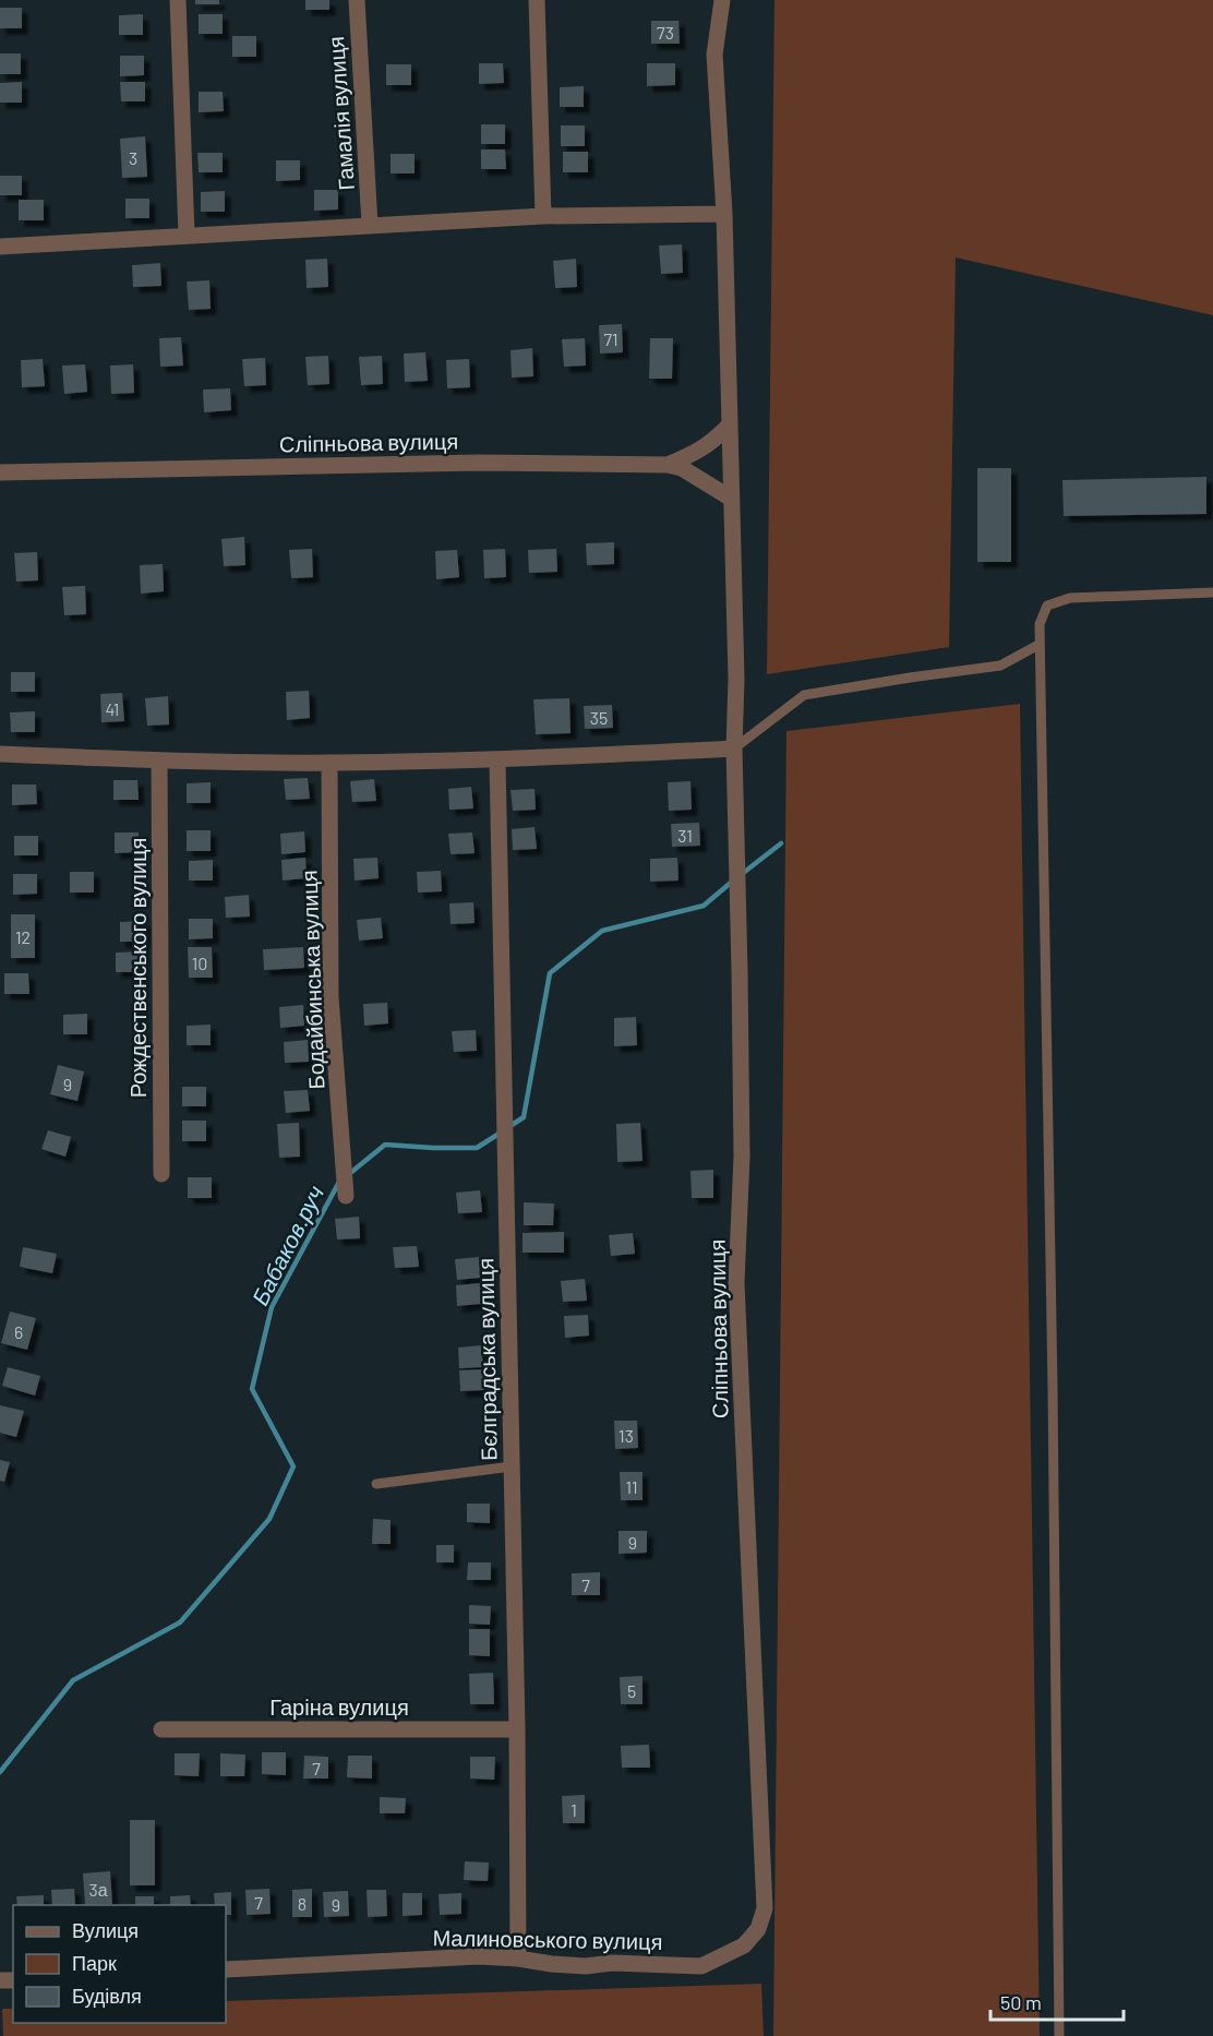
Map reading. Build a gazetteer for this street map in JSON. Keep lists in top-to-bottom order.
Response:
{
  "streets": {
    "street": [
      "Гамалія вулиця",
      "Сліпньова вулиця",
      "Рождественського вулиця",
      "Бодайбинська вулиця",
      "Бєлградська вулиця",
      "Гаріна вулиця",
      "Малиновського вулиця"
    ]
  },
  "crossings": [
    ["Сліпньова вулиця", "Малиновського вулиця"],
    ["Бєлградська вулиця", "Гаріна вулиця"],
    ["Бєлградська вулиця", "Малиновського вулиця"]
  ],
  "water": ["Бабаков.руч"],
  "house_numbers": [
    "73",
    "3",
    "71",
    "41",
    "35",
    "31",
    "12",
    "10",
    "9",
    "6",
    "13",
    "11",
    "9",
    "7",
    "5",
    "7",
    "1",
    "3а",
    "7",
    "8",
    "9"
  ],
  "legend": ["Вулиця", "Парк", "Будівля"],
  "scale_bar": "50 m"
}
